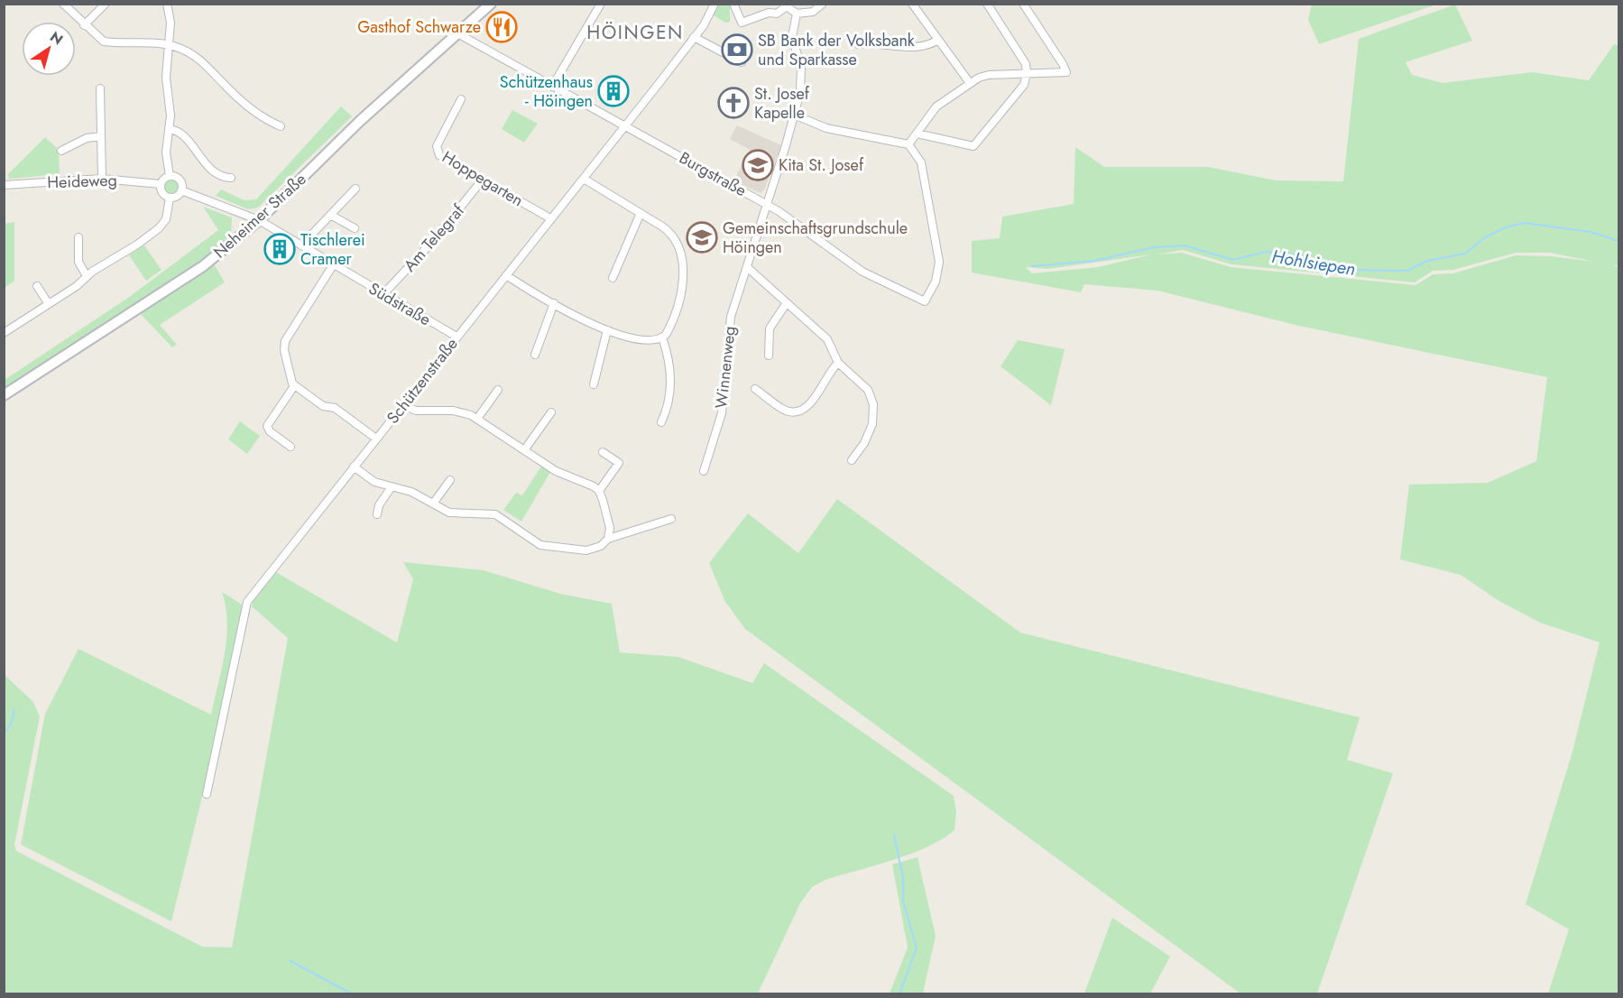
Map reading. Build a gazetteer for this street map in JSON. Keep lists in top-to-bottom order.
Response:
{
  "streets": {
    "main road": ["Neheimer Straße"],
    "street": [
      "Burgstraße",
      "Hoppegarten",
      "Heideweg",
      "Am Telegraf",
      "Südstraße",
      "Winnenweg",
      "Schützenstraße"
    ]
  },
  "crossings": [
    ["Burgstraße", "Neheimer Straße"],
    ["Burgstraße", "Winnenweg"],
    ["Burgstraße", "Schützenstraße"],
    ["Hoppegarten", "Am Telegraf"],
    ["Hoppegarten", "Schützenstraße"],
    ["Neheimer Straße", "Südstraße"],
    ["Am Telegraf", "Südstraße"],
    ["Südstraße", "Schützenstraße"]
  ],
  "districts": ["HÖINGEN"],
  "water": ["Hohlsiepen"],
  "places": {
    "restaurant": ["Gasthof Schwarze"],
    "bank": ["SB Bank der Volksbank und Sparkasse"],
    "building": ["Schützenhaus - Höingen", "Tischlerei Cramer"],
    "church": ["St. Josef Kapelle"],
    "school or university": ["Kita St. Josef", "Gemeinschaftsgrundschule Höingen"]
  },
  "north": "top right"
}
